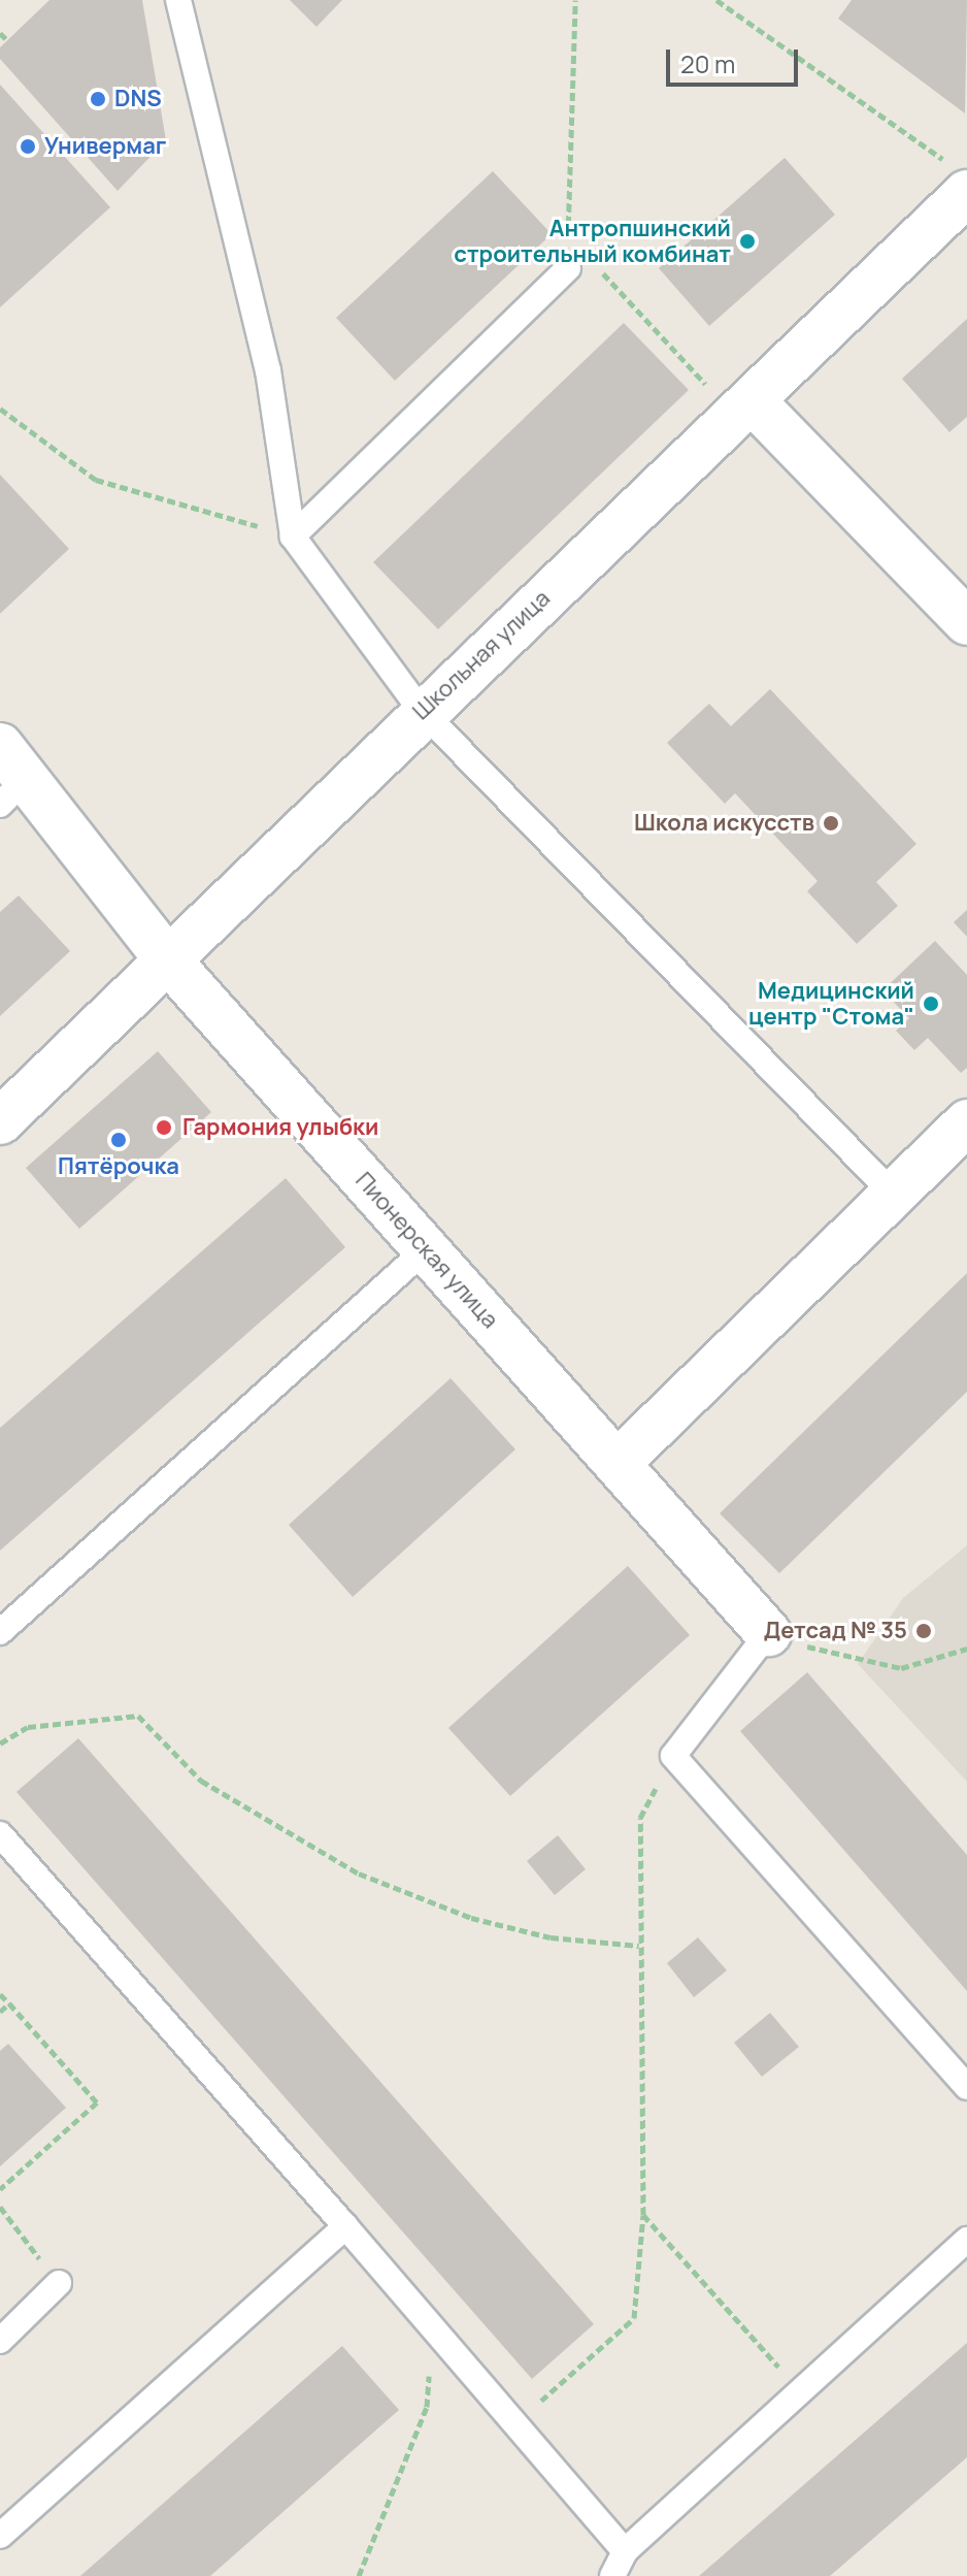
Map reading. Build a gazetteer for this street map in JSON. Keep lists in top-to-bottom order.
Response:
{
  "streets": {
    "street": ["Школьная улица", "Пионерская улица"]
  },
  "crossings": [
    ["Школьная улица", "Пионерская улица"]
  ],
  "places": [
    "DNS",
    "Универмаг",
    "Антропшинский строительный комбинат",
    "Школа искусств",
    "Медицинский центр \"Стома\"",
    "Гармония улыбки",
    "Пятёрочка",
    "Детсад № 35"
  ],
  "scale_bar": "20 m"
}
